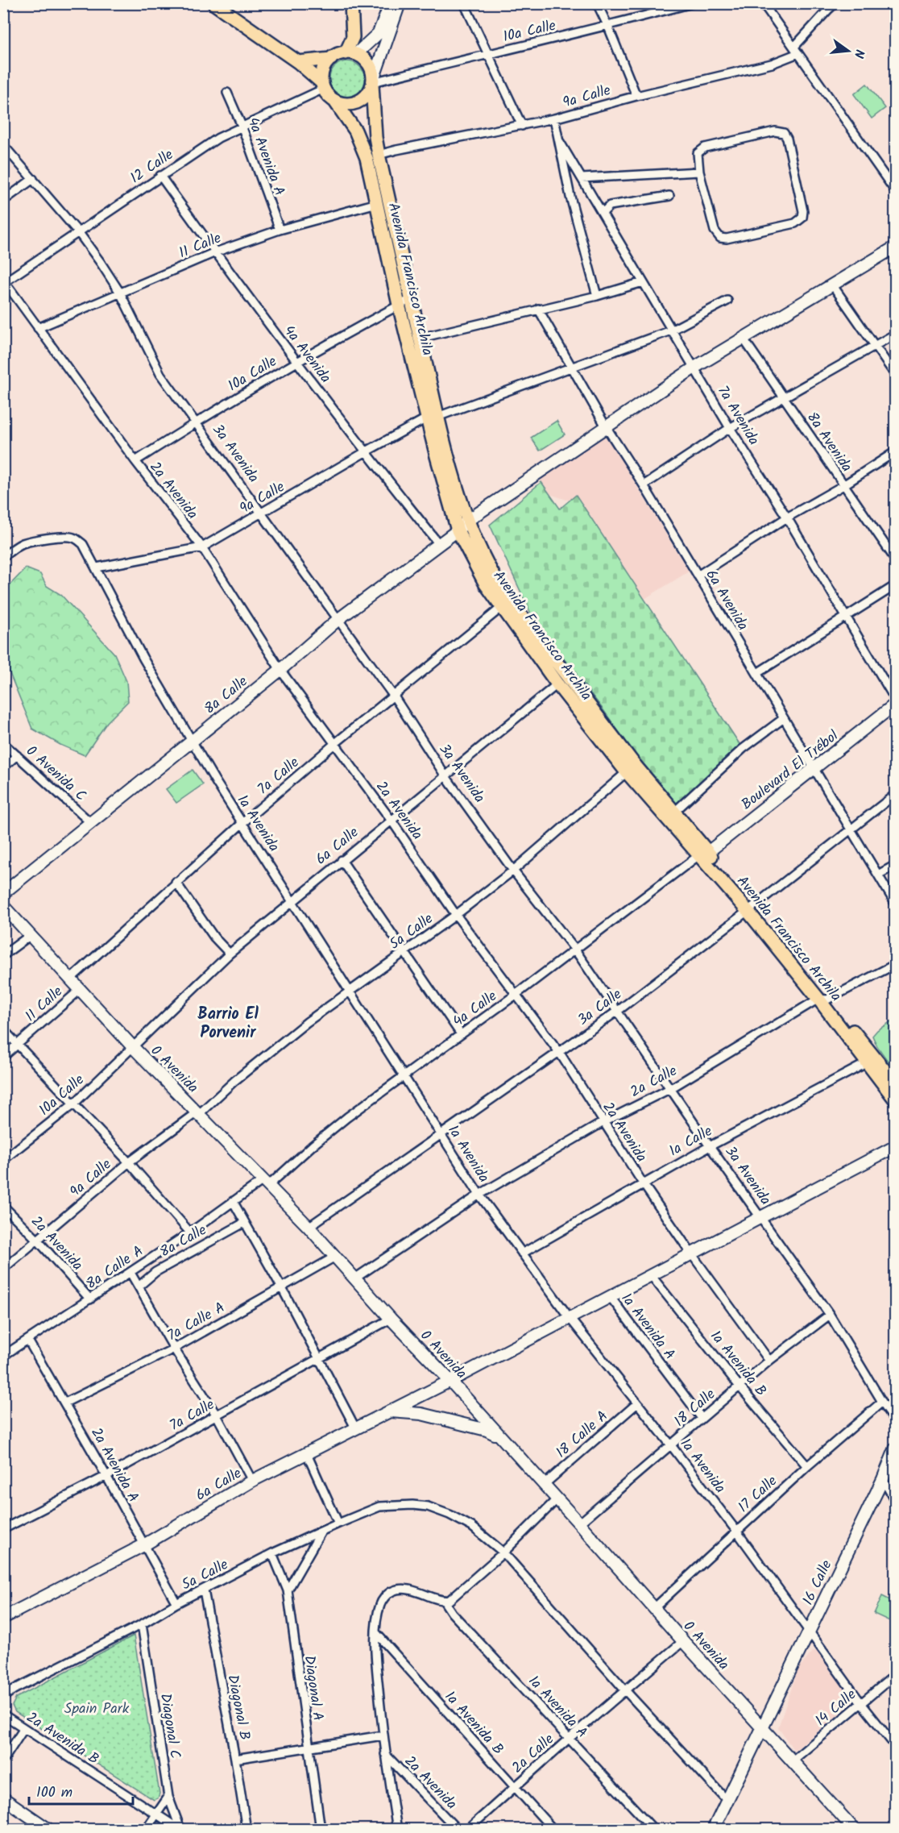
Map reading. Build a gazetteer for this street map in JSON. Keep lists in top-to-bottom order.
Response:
{
  "streets": {
    "main road": ["Avenida Francisco Archila"],
    "street": [
      "10a Calle",
      "9a Calle",
      "4a Avenida A",
      "12 Calle",
      "11 Calle",
      "4a Avenida",
      "7a Avenida",
      "8a Avenida",
      "3a Avenida",
      "2a Avenida",
      "6a Avenida",
      "8a Calle",
      "Boulevard El Trébol",
      "0 Avenida C",
      "7a Calle",
      "1a Avenida",
      "6a Calle",
      "5a Calle",
      "3a Calle",
      "4a Calle",
      "0 Avenida",
      "2a Calle",
      "1a Calle",
      "8a Calle A",
      "7a Calle A",
      "1a Avenida A",
      "1a Avenida B",
      "18 Calle",
      "18 Calle A",
      "2a Avenida A",
      "17 Calle",
      "16 Calle",
      "Diagonal A",
      "Diagonal B",
      "14 Calle",
      "Diagonal C",
      "2a Avenida B"
    ]
  },
  "crossings": [
    ["10a Calle", "12 Calle"],
    ["10a Calle", "Avenida Francisco Archila"],
    ["10a Calle", "4a Avenida"],
    ["10a Calle", "3a Avenida"],
    ["10a Calle", "2a Avenida"],
    ["10a Calle", "6a Calle"],
    ["10a Calle", "0 Avenida"],
    ["9a Calle", "Avenida Francisco Archila"],
    ["9a Calle", "4a Avenida"],
    ["9a Calle", "7a Avenida"],
    ["9a Calle", "3a Avenida"],
    ["9a Calle", "2a Avenida"],
    ["9a Calle", "6a Avenida"],
    ["9a Calle", "1a Avenida"],
    ["9a Calle", "5a Calle"],
    ["9a Calle", "0 Avenida"],
    ["4a Avenida A", "12 Calle"],
    ["4a Avenida A", "11 Calle"],
    ["12 Calle", "Avenida Francisco Archila"],
    ["12 Calle", "4a Avenida"],
    ["12 Calle", "3a Avenida"],
    ["12 Calle", "2a Avenida"],
    ["11 Calle", "Avenida Francisco Archila"],
    ["11 Calle", "4a Avenida"],
    ["11 Calle", "3a Avenida"],
    ["11 Calle", "2a Avenida"],
    ["11 Calle", "0 Avenida"],
    ["Avenida Francisco Archila", "8a Calle"],
    ["Avenida Francisco Archila", "Boulevard El Trébol"],
    ["Avenida Francisco Archila", "7a Calle"],
    ["Avenida Francisco Archila", "6a Calle"],
    ["Avenida Francisco Archila", "5a Calle"],
    ["Avenida Francisco Archila", "3a Calle"],
    ["Avenida Francisco Archila", "4a Calle"],
    ["Avenida Francisco Archila", "2a Calle"],
    ["Avenida Francisco Archila", "1a Calle"],
    ["4a Avenida", "8a Calle"],
    ["7a Avenida", "8a Calle"],
    ["7a Avenida", "Boulevard El Trébol"],
    ["8a Avenida", "8a Calle"],
    ["3a Avenida", "8a Calle"],
    ["3a Avenida", "7a Calle"],
    ["3a Avenida", "6a Calle"],
    ["3a Avenida", "5a Calle"],
    ["3a Avenida", "3a Calle"],
    ["3a Avenida", "4a Calle"],
    ["3a Avenida", "2a Calle"],
    ["3a Avenida", "1a Calle"],
    ["3a Avenida", "18 Calle"],
    ["3a Avenida", "17 Calle"],
    ["2a Avenida", "8a Calle"],
    ["2a Avenida", "7a Calle"],
    ["2a Avenida", "6a Calle"],
    ["2a Avenida", "5a Calle"],
    ["2a Avenida", "3a Calle"],
    ["2a Avenida", "4a Calle"],
    ["2a Avenida", "2a Calle"],
    ["2a Avenida", "1a Calle"],
    ["2a Avenida", "8a Calle A"],
    ["2a Avenida", "18 Calle"],
    ["6a Avenida", "8a Calle"],
    ["6a Avenida", "Boulevard El Trébol"],
    ["6a Avenida", "3a Calle"],
    ["8a Calle", "0 Avenida C"],
    ["8a Calle", "1a Avenida"],
    ["Boulevard El Trébol", "4a Calle"],
    ["7a Calle", "1a Avenida"],
    ["7a Calle", "0 Avenida"],
    ["7a Calle", "2a Avenida A"],
    ["1a Avenida", "6a Calle"],
    ["1a Avenida", "5a Calle"],
    ["1a Avenida", "3a Calle"],
    ["1a Avenida", "4a Calle"],
    ["1a Avenida", "2a Calle"],
    ["1a Avenida", "1a Calle"],
    ["1a Avenida", "18 Calle"],
    ["1a Avenida", "18 Calle A"],
    ["1a Avenida", "17 Calle"],
    ["1a Avenida", "16 Calle"],
    ["1a Avenida", "14 Calle"],
    ["6a Calle", "0 Avenida"],
    ["6a Calle", "1a Avenida A"],
    ["6a Calle", "1a Avenida B"],
    ["6a Calle", "2a Avenida A"],
    ["5a Calle", "0 Avenida"],
    ["5a Calle", "2a Avenida A"],
    ["5a Calle", "Diagonal A"],
    ["5a Calle", "Diagonal B"],
    ["5a Calle", "Diagonal C"],
    ["3a Calle", "0 Avenida"],
    ["4a Calle", "0 Avenida"],
    ["4a Calle", "8a Calle A"],
    ["0 Avenida", "2a Calle"],
    ["0 Avenida", "8a Calle A"],
    ["0 Avenida", "7a Calle A"],
    ["0 Avenida", "18 Calle"],
    ["0 Avenida", "18 Calle A"],
    ["0 Avenida", "17 Calle"],
    ["0 Avenida", "16 Calle"],
    ["0 Avenida", "14 Calle"],
    ["2a Calle", "1a Avenida A"],
    ["2a Calle", "1a Avenida B"],
    ["8a Calle A", "2a Avenida A"],
    ["7a Calle A", "2a Avenida A"],
    ["1a Avenida A", "18 Calle"],
    ["1a Avenida B", "18 Calle"],
    ["1a Avenida B", "17 Calle"],
    ["Diagonal C", "2a Avenida B"]
  ],
  "districts": ["Barrio El Porvenir"],
  "parks": ["Spain Park"],
  "scale_bar": "100 m",
  "north": "right"
}
